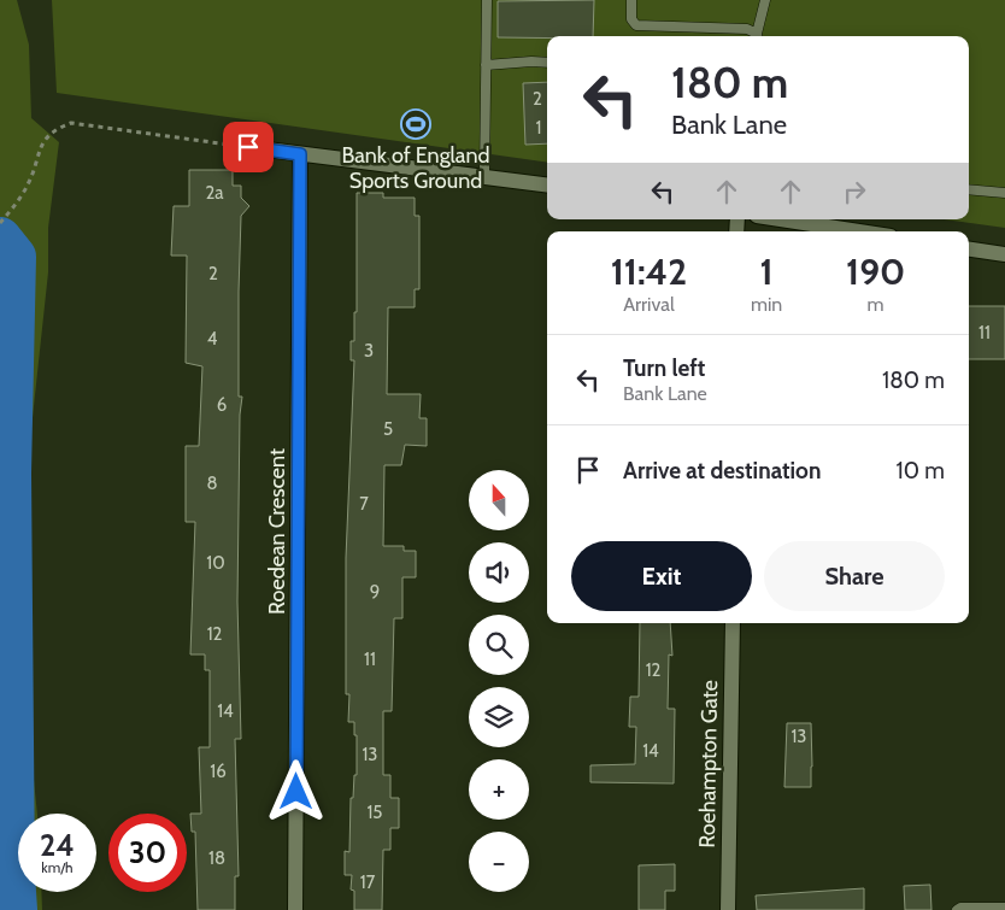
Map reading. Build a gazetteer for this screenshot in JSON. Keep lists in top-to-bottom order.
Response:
{
  "streets": {
    "street": ["Roedean Crescent", "Roehampton Gate"]
  },
  "places": {
    "sports": ["Bank of England Sports Ground"]
  },
  "house_numbers": [
    "2",
    "1",
    "2a",
    "2",
    "11",
    "4",
    "3",
    "6",
    "5",
    "8",
    "7",
    "10",
    "9",
    "12",
    "11",
    "12",
    "14",
    "13",
    "14",
    "13",
    "16",
    "15",
    "18",
    "17"
  ],
  "north": "top",
  "page": {
    "turn": ["180 m", "Bank Lane"],
    "eta": [
      "11:42",
      "Arrival",
      "1",
      "min",
      "190",
      "m"
    ],
    "list": [
      {
        "name": "Turn left",
        "note": "Bank Lane",
        "value": "180 m"
      },
      {
        "name": "Arrive at destination",
        "value": "10 m"
      }
    ],
    "map_buttons": ["+", "−"],
    "buttons": ["Exit", "Share"],
    "speed": "24 km/h",
    "limit": "30"
  }
}
